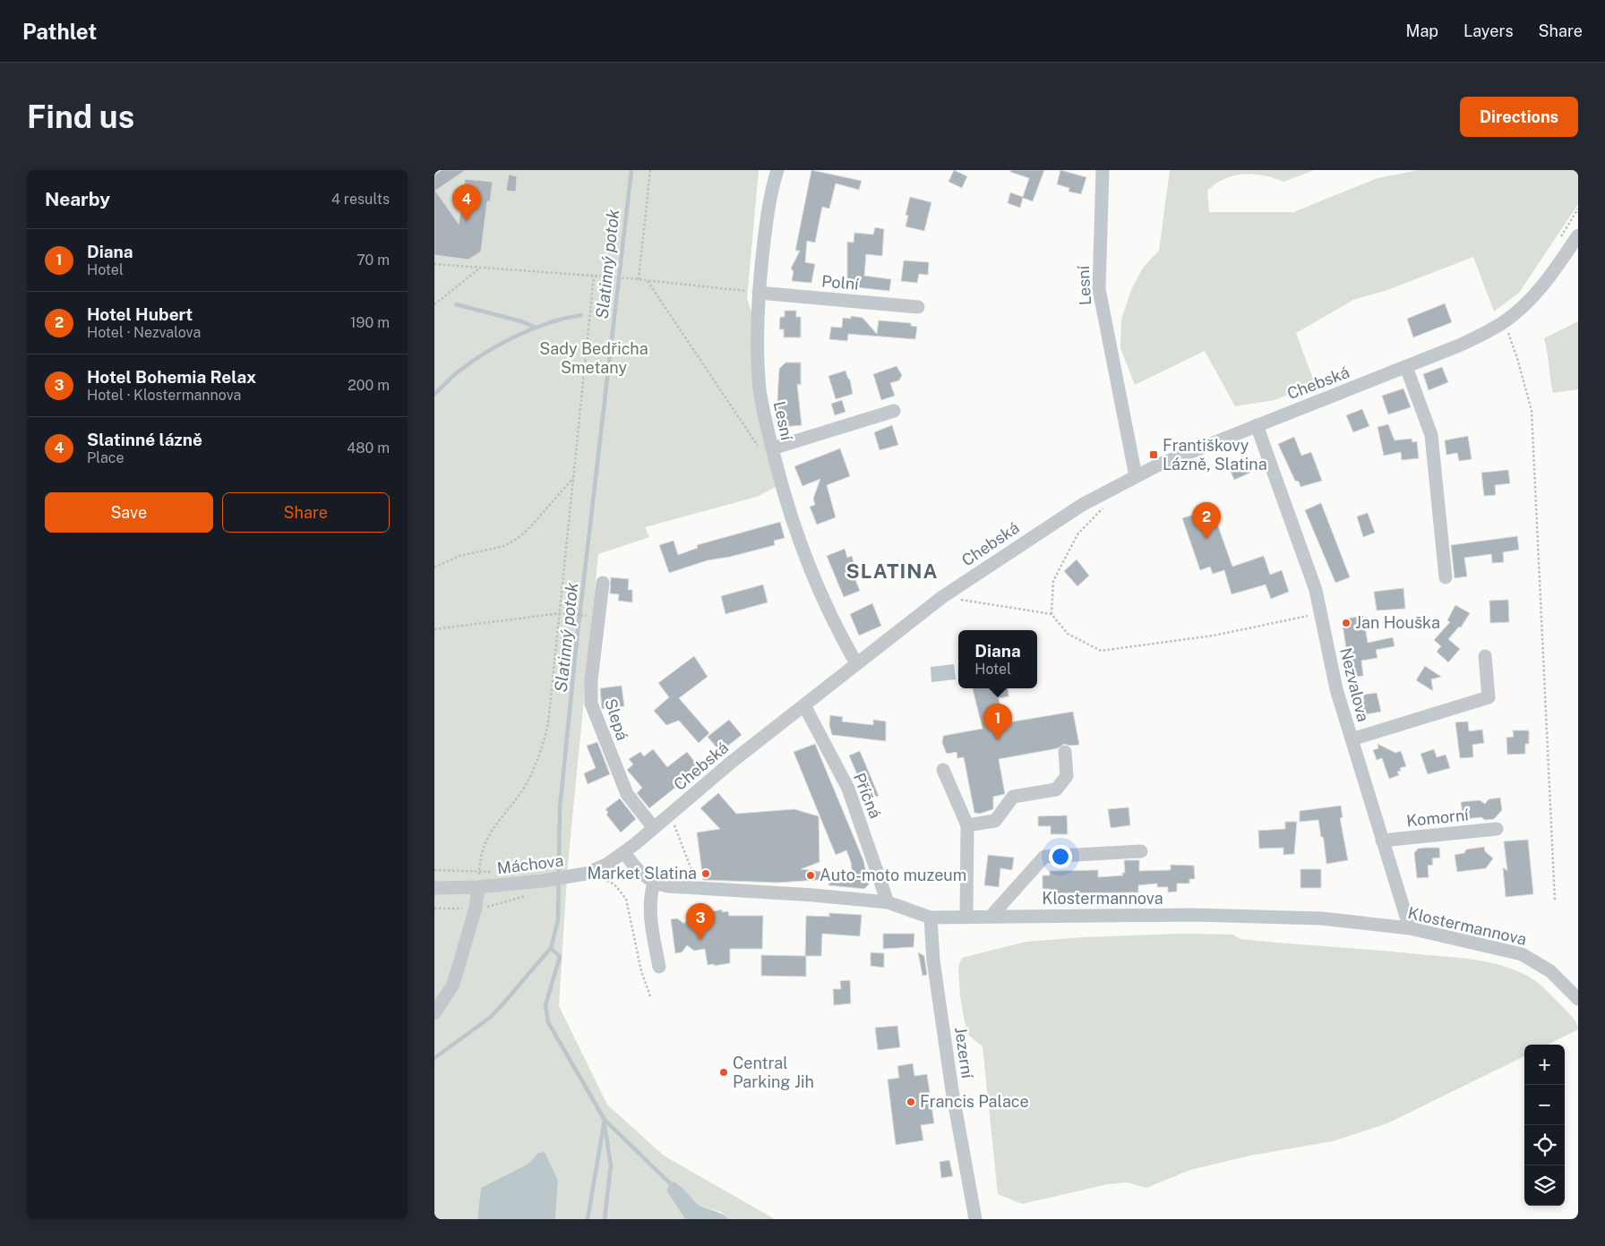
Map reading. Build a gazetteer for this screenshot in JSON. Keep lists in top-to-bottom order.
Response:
{
  "streets": {
    "street": [
      "Polní",
      "Lesní",
      "Chebská",
      "Nezvalova",
      "Slepá",
      "Příčná",
      "Komorní",
      "Máchova",
      "Klostermannova",
      "Jezerní"
    ]
  },
  "crossings": [
    ["Polní", "Lesní"],
    ["Lesní", "Chebská"],
    ["Chebská", "Nezvalova"],
    ["Chebská", "Slepá"],
    ["Chebská", "Příčná"],
    ["Chebská", "Máchova"],
    ["Nezvalova", "Komorní"],
    ["Nezvalova", "Klostermannova"],
    ["Příčná", "Klostermannova"],
    ["Klostermannova", "Jezerní"]
  ],
  "districts": ["SLATINA"],
  "water": ["Slatinný potok"],
  "parks": ["Sady Bedřicha Smetany"],
  "places": {
    "transit": ["Františkovy Lázně, Slatina"],
    "other": [
      "Jan Houška",
      "Market Slatina",
      "Auto-moto muzeum",
      "Central Parking Jih",
      "Francis Palace"
    ]
  },
  "page": {
    "header": "Pathlet",
    "nav": ["Map", "Layers", "Share"],
    "buttons": [
      "Directions",
      ["Save", "Share"]
    ],
    "title": "Find us",
    "heading": ["Nearby", "4 results"],
    "pins": [
      "4",
      "2",
      "1",
      "3"
    ],
    "list": [
      {
        "mark": "1",
        "name": "Diana",
        "note": "Hotel",
        "value": "70 m"
      },
      {
        "mark": "2",
        "name": "Hotel Hubert",
        "note": "Hotel · Nezvalova",
        "value": "190 m"
      },
      {
        "mark": "3",
        "name": "Hotel Bohemia Relax",
        "note": "Hotel · Klostermannova",
        "value": "200 m"
      },
      {
        "mark": "4",
        "name": "Slatinné lázně",
        "note": "Place",
        "value": "480 m"
      }
    ],
    "popup": ["Diana", "Hotel"],
    "map_buttons": ["+", "−"]
  }
}
